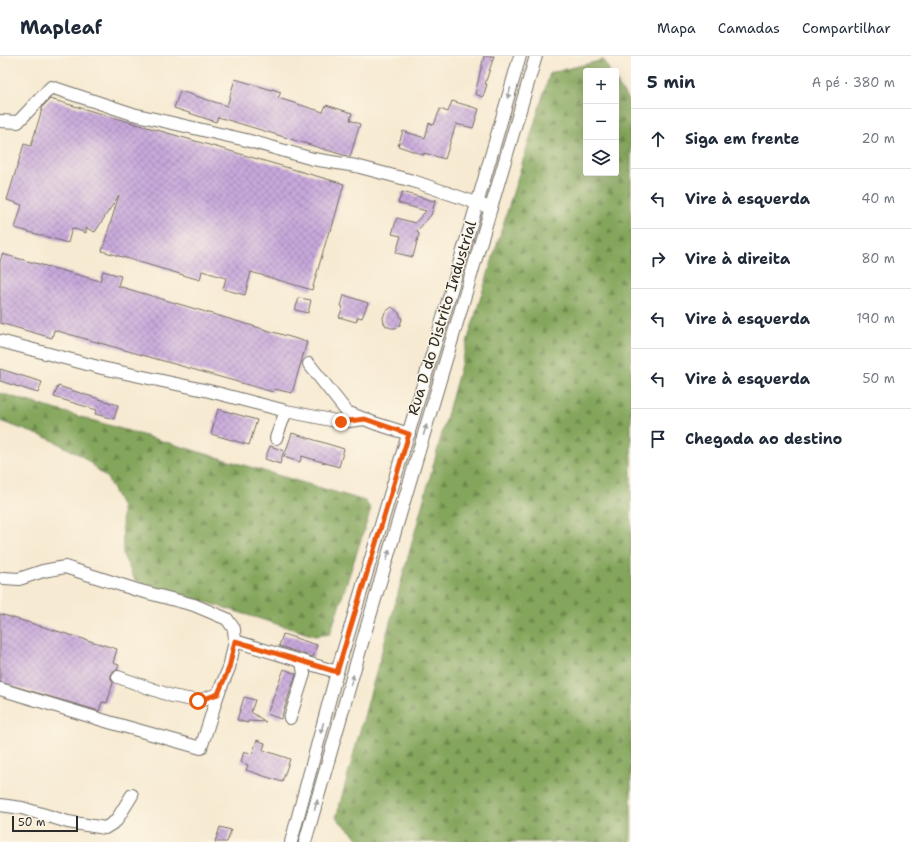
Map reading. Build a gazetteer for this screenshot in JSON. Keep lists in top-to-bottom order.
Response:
{
  "streets": {
    "street": ["Rua D do Distrito Industrial"]
  },
  "scale_bar": "50 m",
  "page": {
    "header": "Mapleaf",
    "nav": ["Mapa", "Camadas", "Compartilhar"],
    "heading": ["5 min", "A pé · 380 m"],
    "map_buttons": ["+", "−"],
    "list": [
      ["Siga em frente", "20 m"],
      ["Vire à esquerda", "40 m"],
      ["Vire à direita", "80 m"],
      ["Vire à esquerda", "190 m"],
      ["Vire à esquerda", "50 m"],
      "Chegada ao destino"
    ],
    "scale": "50 m"
  }
}
